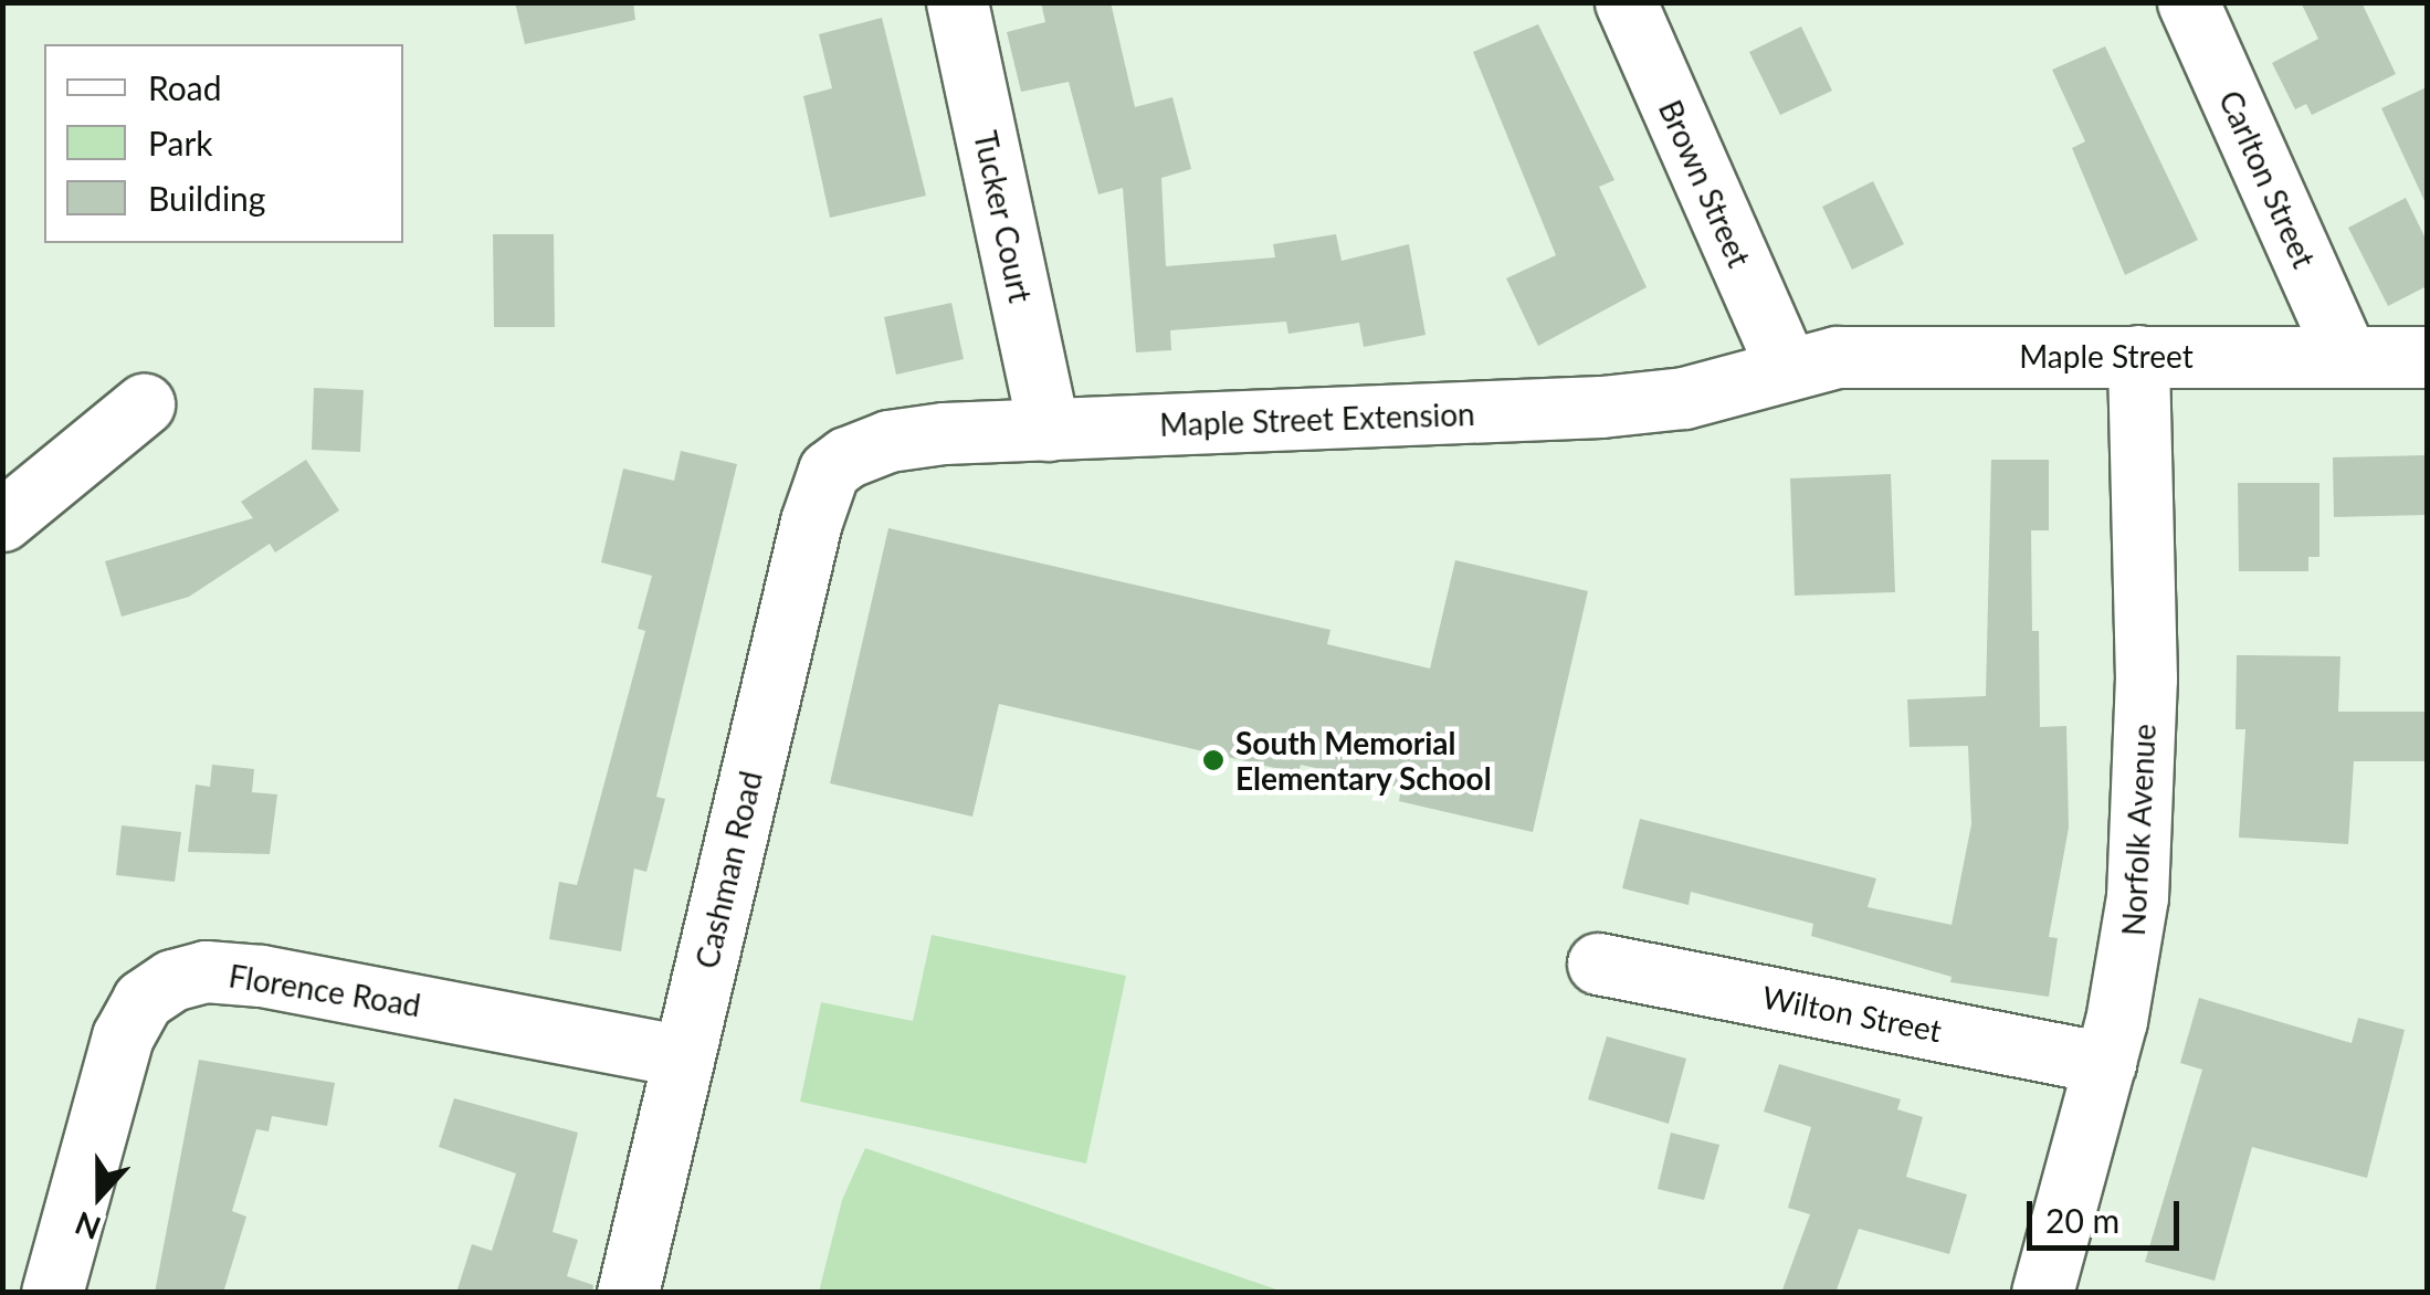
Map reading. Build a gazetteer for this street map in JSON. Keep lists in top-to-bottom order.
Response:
{
  "streets": {
    "street": [
      "Carlton Street",
      "Brown Street",
      "Tucker Court",
      "Maple Street",
      "Maple Street Extension",
      "Norfolk Avenue",
      "Cashman Road",
      "Florence Road",
      "Wilton Street"
    ]
  },
  "crossings": [
    ["Carlton Street", "Maple Street"],
    ["Brown Street", "Maple Street"],
    ["Brown Street", "Maple Street Extension"],
    ["Tucker Court", "Maple Street Extension"],
    ["Maple Street", "Maple Street Extension"],
    ["Maple Street", "Norfolk Avenue"],
    ["Maple Street Extension", "Cashman Road"],
    ["Norfolk Avenue", "Wilton Street"],
    ["Cashman Road", "Florence Road"]
  ],
  "places": ["South Memorial Elementary School"],
  "legend": ["Road", "Park", "Building"],
  "scale_bar": "20 m",
  "north": "bottom"
}
